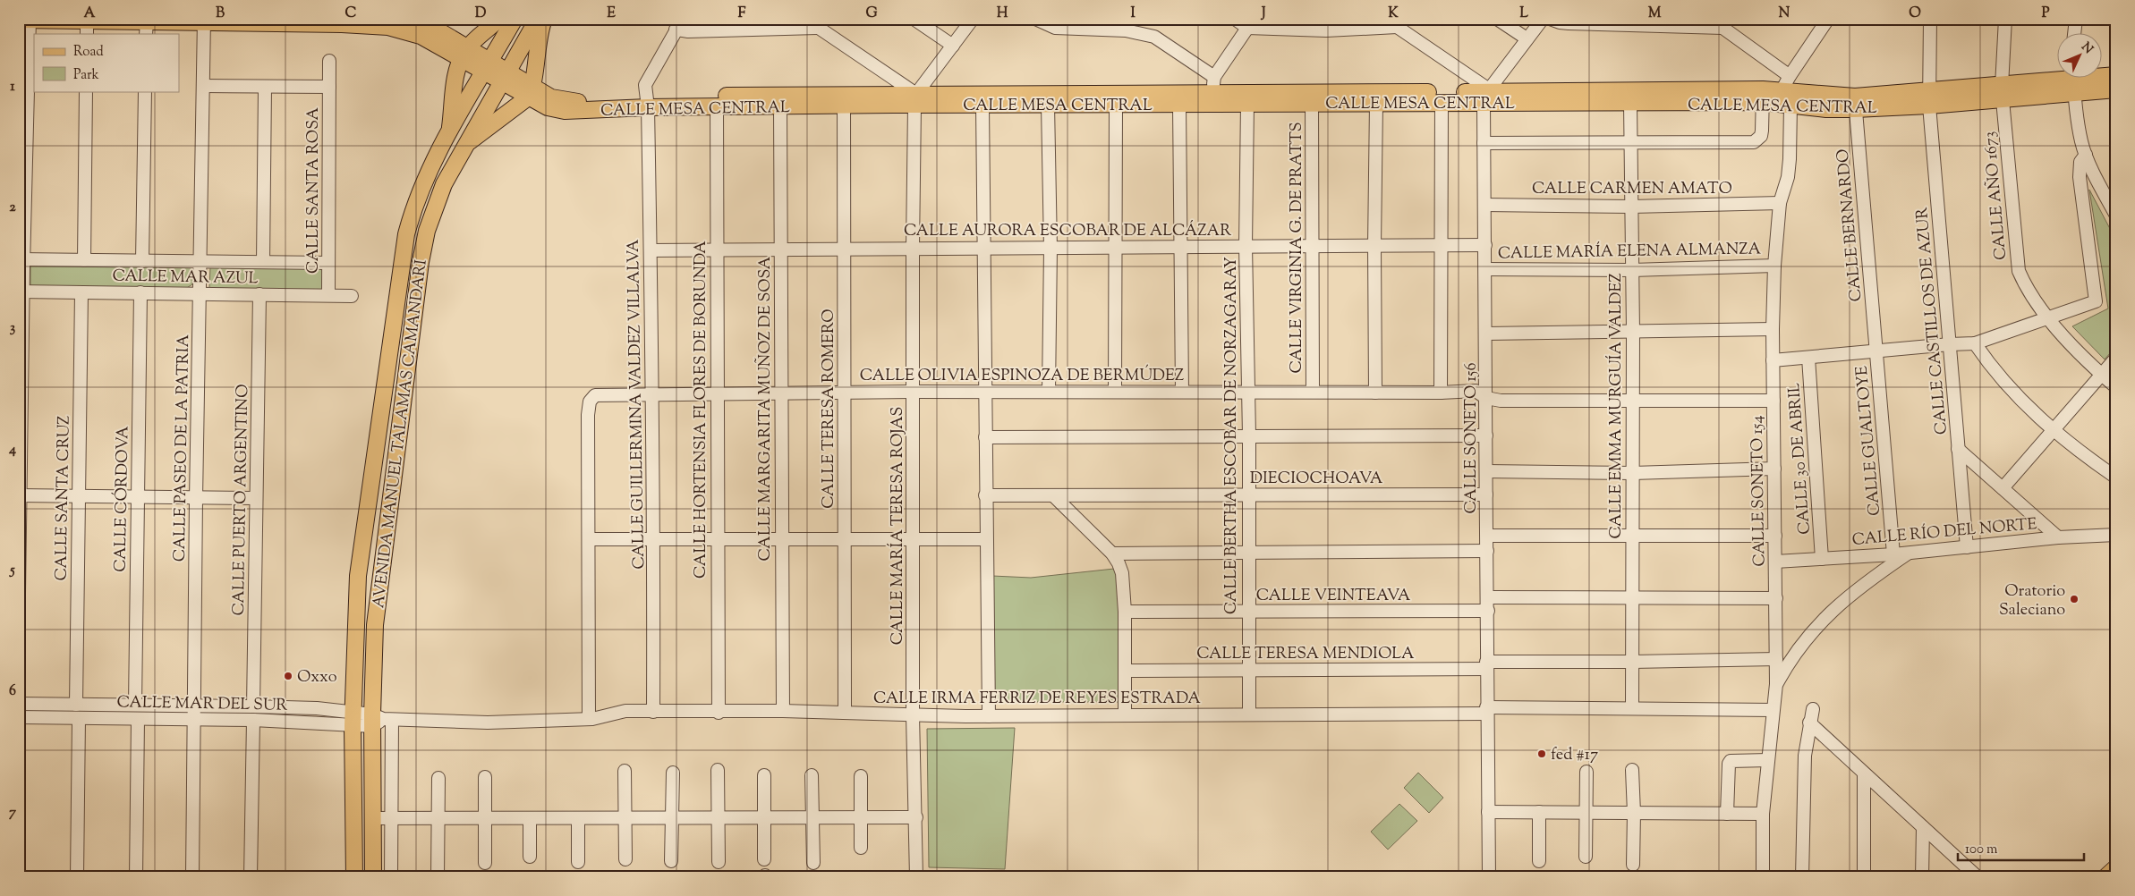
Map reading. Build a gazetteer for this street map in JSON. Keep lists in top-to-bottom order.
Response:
{
  "streets": {
    "main road": ["CALLE MESA CENTRAL", "AVENIDA MANUEL TALAMAS CAMANDARI"],
    "street": [
      "CALLE CARMEN AMATO",
      "CALLE SANTA ROSA",
      "CALLE AÑO 1673",
      "CALLE BERNARDO",
      "CALLE AURORA ESCOBAR DE ALCÁZAR",
      "CALLE VIRGINIA G. DE PRATTS",
      "CALLE MARÍA ELENA ALMANZA",
      "CALLE MAR AZUL",
      "CALLE CASTILLOS DE AZUR",
      "CALLE OLIVIA ESPINOZA DE BERMÚDEZ",
      "CALLE GUILLERMINA VALDEZ VILLALVA",
      "CALLE EMMA MURGUÍA VALDEZ",
      "CALLE MARGARITA MUÑOZ DE SOSA",
      "CALLE TERESA ROMERO",
      "CALLE HORTENSIA FLORES DE BORUNDA",
      "CALLE BERTHA ESCOBAR DE NORZAGARAY",
      "CALLE SONETO 156",
      "CALLE GUALTOYE",
      "CALLE PASEO DE LA PATRIA",
      "CALLE 30 DE ABRIL",
      "DIECIOCHOAVA",
      "CALLE SONETO 154",
      "CALLE SANTA CRUZ",
      "CALLE CÓRDOVA",
      "CALLE PUERTO ARGENTINO",
      "CALLE MARÍA TERESA ROJAS",
      "CALLE RÍO DEL NORTE",
      "CALLE VEINTEAVA",
      "CALLE TERESA MENDIOLA",
      "CALLE IRMA FERRIZ DE REYES ESTRADA",
      "CALLE MAR DEL SUR"
    ]
  },
  "crossings": [
    ["CALLE MESA CENTRAL", "CALLE AÑO 1673"],
    ["CALLE MESA CENTRAL", "CALLE BERNARDO"],
    ["CALLE MESA CENTRAL", "CALLE VIRGINIA G. DE PRATTS"],
    ["CALLE MESA CENTRAL", "CALLE CASTILLOS DE AZUR"],
    ["CALLE MESA CENTRAL", "CALLE GUILLERMINA VALDEZ VILLALVA"],
    ["CALLE MESA CENTRAL", "CALLE EMMA MURGUÍA VALDEZ"],
    ["CALLE MESA CENTRAL", "CALLE MARGARITA MUÑOZ DE SOSA"],
    ["CALLE MESA CENTRAL", "CALLE TERESA ROMERO"],
    ["CALLE MESA CENTRAL", "CALLE HORTENSIA FLORES DE BORUNDA"],
    ["CALLE MESA CENTRAL", "AVENIDA MANUEL TALAMAS CAMANDARI"],
    ["CALLE MESA CENTRAL", "CALLE BERTHA ESCOBAR DE NORZAGARAY"],
    ["CALLE MESA CENTRAL", "CALLE SONETO 156"],
    ["CALLE MESA CENTRAL", "CALLE PASEO DE LA PATRIA"],
    ["CALLE MESA CENTRAL", "CALLE SONETO 154"],
    ["CALLE MESA CENTRAL", "CALLE MARÍA TERESA ROJAS"],
    ["CALLE CARMEN AMATO", "CALLE EMMA MURGUÍA VALDEZ"],
    ["CALLE CARMEN AMATO", "CALLE SONETO 156"],
    ["CALLE CARMEN AMATO", "CALLE SONETO 154"],
    ["CALLE SANTA ROSA", "CALLE MAR AZUL"],
    ["CALLE SANTA ROSA", "CALLE PASEO DE LA PATRIA"],
    ["CALLE BERNARDO", "CALLE GUALTOYE"],
    ["CALLE AURORA ESCOBAR DE ALCÁZAR", "CALLE VIRGINIA G. DE PRATTS"],
    ["CALLE AURORA ESCOBAR DE ALCÁZAR", "CALLE GUILLERMINA VALDEZ VILLALVA"],
    ["CALLE AURORA ESCOBAR DE ALCÁZAR", "CALLE MARGARITA MUÑOZ DE SOSA"],
    ["CALLE AURORA ESCOBAR DE ALCÁZAR", "CALLE TERESA ROMERO"],
    ["CALLE AURORA ESCOBAR DE ALCÁZAR", "CALLE HORTENSIA FLORES DE BORUNDA"],
    ["CALLE AURORA ESCOBAR DE ALCÁZAR", "CALLE BERTHA ESCOBAR DE NORZAGARAY"],
    ["CALLE AURORA ESCOBAR DE ALCÁZAR", "CALLE SONETO 156"],
    ["CALLE AURORA ESCOBAR DE ALCÁZAR", "CALLE MARÍA TERESA ROJAS"],
    ["CALLE VIRGINIA G. DE PRATTS", "CALLE OLIVIA ESPINOZA DE BERMÚDEZ"],
    ["CALLE MARÍA ELENA ALMANZA", "CALLE EMMA MURGUÍA VALDEZ"],
    ["CALLE MARÍA ELENA ALMANZA", "CALLE SONETO 156"],
    ["CALLE MARÍA ELENA ALMANZA", "CALLE SONETO 154"],
    ["CALLE MAR AZUL", "CALLE PASEO DE LA PATRIA"],
    ["CALLE MAR AZUL", "CALLE SANTA CRUZ"],
    ["CALLE MAR AZUL", "CALLE CÓRDOVA"],
    ["CALLE MAR AZUL", "CALLE PUERTO ARGENTINO"],
    ["CALLE CASTILLOS DE AZUR", "CALLE RÍO DEL NORTE"],
    ["CALLE OLIVIA ESPINOZA DE BERMÚDEZ", "CALLE GUILLERMINA VALDEZ VILLALVA"],
    ["CALLE OLIVIA ESPINOZA DE BERMÚDEZ", "CALLE EMMA MURGUÍA VALDEZ"],
    ["CALLE OLIVIA ESPINOZA DE BERMÚDEZ", "CALLE MARGARITA MUÑOZ DE SOSA"],
    ["CALLE OLIVIA ESPINOZA DE BERMÚDEZ", "CALLE TERESA ROMERO"],
    ["CALLE OLIVIA ESPINOZA DE BERMÚDEZ", "CALLE HORTENSIA FLORES DE BORUNDA"],
    ["CALLE OLIVIA ESPINOZA DE BERMÚDEZ", "CALLE BERTHA ESCOBAR DE NORZAGARAY"],
    ["CALLE OLIVIA ESPINOZA DE BERMÚDEZ", "CALLE SONETO 156"],
    ["CALLE OLIVIA ESPINOZA DE BERMÚDEZ", "CALLE SONETO 154"],
    ["CALLE OLIVIA ESPINOZA DE BERMÚDEZ", "CALLE MARÍA TERESA ROJAS"],
    ["CALLE OLIVIA ESPINOZA DE BERMÚDEZ", "CALLE IRMA FERRIZ DE REYES ESTRADA"],
    ["CALLE OLIVIA ESPINOZA DE BERMÚDEZ", "CALLE MAR DEL SUR"],
    ["CALLE GUILLERMINA VALDEZ VILLALVA", "CALLE IRMA FERRIZ DE REYES ESTRADA"],
    ["CALLE EMMA MURGUÍA VALDEZ", "CALLE TERESA MENDIOLA"],
    ["CALLE MARGARITA MUÑOZ DE SOSA", "CALLE IRMA FERRIZ DE REYES ESTRADA"],
    ["CALLE TERESA ROMERO", "CALLE IRMA FERRIZ DE REYES ESTRADA"],
    ["CALLE HORTENSIA FLORES DE BORUNDA", "CALLE IRMA FERRIZ DE REYES ESTRADA"],
    ["AVENIDA MANUEL TALAMAS CAMANDARI", "CALLE MAR DEL SUR"],
    ["CALLE BERTHA ESCOBAR DE NORZAGARAY", "DIECIOCHOAVA"],
    ["CALLE BERTHA ESCOBAR DE NORZAGARAY", "CALLE VEINTEAVA"],
    ["CALLE BERTHA ESCOBAR DE NORZAGARAY", "CALLE TERESA MENDIOLA"],
    ["CALLE BERTHA ESCOBAR DE NORZAGARAY", "CALLE IRMA FERRIZ DE REYES ESTRADA"],
    ["CALLE SONETO 156", "DIECIOCHOAVA"],
    ["CALLE SONETO 156", "CALLE VEINTEAVA"],
    ["CALLE SONETO 156", "CALLE TERESA MENDIOLA"],
    ["CALLE SONETO 156", "CALLE IRMA FERRIZ DE REYES ESTRADA"],
    ["CALLE GUALTOYE", "CALLE RÍO DEL NORTE"],
    ["CALLE PASEO DE LA PATRIA", "CALLE MAR DEL SUR"],
    ["CALLE 30 DE ABRIL", "CALLE RÍO DEL NORTE"],
    ["DIECIOCHOAVA", "CALLE IRMA FERRIZ DE REYES ESTRADA"],
    ["CALLE SONETO 154", "CALLE RÍO DEL NORTE"],
    ["CALLE SONETO 154", "CALLE TERESA MENDIOLA"],
    ["CALLE SANTA CRUZ", "CALLE MAR DEL SUR"],
    ["CALLE CÓRDOVA", "CALLE MAR DEL SUR"],
    ["CALLE PUERTO ARGENTINO", "CALLE MAR DEL SUR"],
    ["CALLE MARÍA TERESA ROJAS", "CALLE IRMA FERRIZ DE REYES ESTRADA"],
    ["CALLE VEINTEAVA", "CALLE IRMA FERRIZ DE REYES ESTRADA"],
    ["CALLE TERESA MENDIOLA", "CALLE IRMA FERRIZ DE REYES ESTRADA"],
    ["CALLE IRMA FERRIZ DE REYES ESTRADA", "CALLE MAR DEL SUR"]
  ],
  "places": ["Oratorio Saleciano", "Oxxo", "fed #17"],
  "legend": ["Road", "Park"],
  "scale_bar": "100 m",
  "north": "top right",
  "grid": {
    "columns": [
      "A",
      "B",
      "C",
      "D",
      "E",
      "F",
      "G",
      "H",
      "I",
      "J",
      "K",
      "L",
      "M",
      "N",
      "O",
      "P"
    ],
    "rows": [
      "1",
      "2",
      "3",
      "4",
      "5",
      "6",
      "7"
    ]
  }
}
